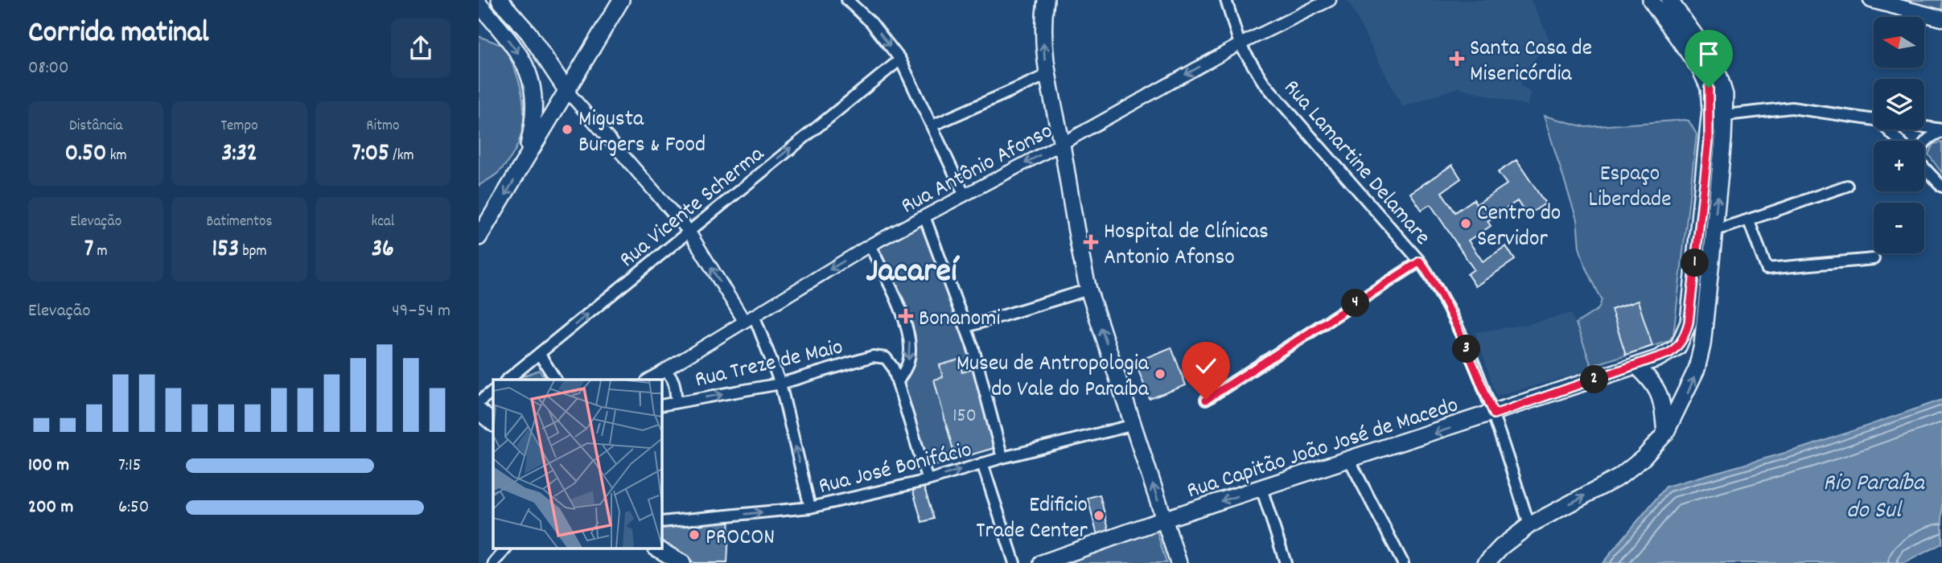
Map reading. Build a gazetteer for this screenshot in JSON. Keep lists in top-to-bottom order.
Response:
{
  "streets": {
    "main road": ["Rua Capitão João José de Macedo"],
    "street": [
      "Rua Lamartine Delamare",
      "Rua Antônio Afonso",
      "Rua Vicente Scherma",
      "Rua Treze de Maio",
      "Rua José Bonifácio"
    ]
  },
  "crossings": [
    ["Rua Lamartine Delamare", "Rua Antônio Afonso"],
    ["Rua Lamartine Delamare", "Rua Capitão João José de Macedo"]
  ],
  "one_way": [
    "Rua Antônio Afonso",
    "Rua Vicente Scherma",
    "Rua Treze de Maio",
    "Rua José Bonifácio"
  ],
  "districts": ["Jacareí"],
  "water": ["Rio Paraíba do Sul"],
  "parks": ["Espaço Liberdade"],
  "places": {
    "health": ["Santa Casa de Misericórdia", "Hospital de Clínicas Antonio Afonso", "Bonanomi"],
    "other": [
      "Migusta Burgers & Food",
      "Centro do Servidor",
      "Museu de Antropologia do Vale do Paraíba",
      "Edificio Trade Center",
      "PROCON"
    ]
  },
  "house_numbers": ["150"],
  "north": "left",
  "page": {
    "heading": ["Corrida matinal", "08:00"],
    "map_buttons": ["+", "−"],
    "stats": [
      ["Distância", "0.50 km"],
      ["Tempo", "3:32"],
      ["Ritmo", "7:05 /km"],
      ["Elevação", "7 m"],
      ["Batimentos", "153 bpm"],
      ["kcal", "36"]
    ],
    "pins": [
      "1",
      "4",
      "3",
      "2"
    ],
    "chart": ["Elevação", "49–54 m"],
    "list": [
      {
        "name": "100 m",
        "note": "7:15"
      },
      {
        "name": "200 m",
        "note": "6:50"
      }
    ]
  }
}
